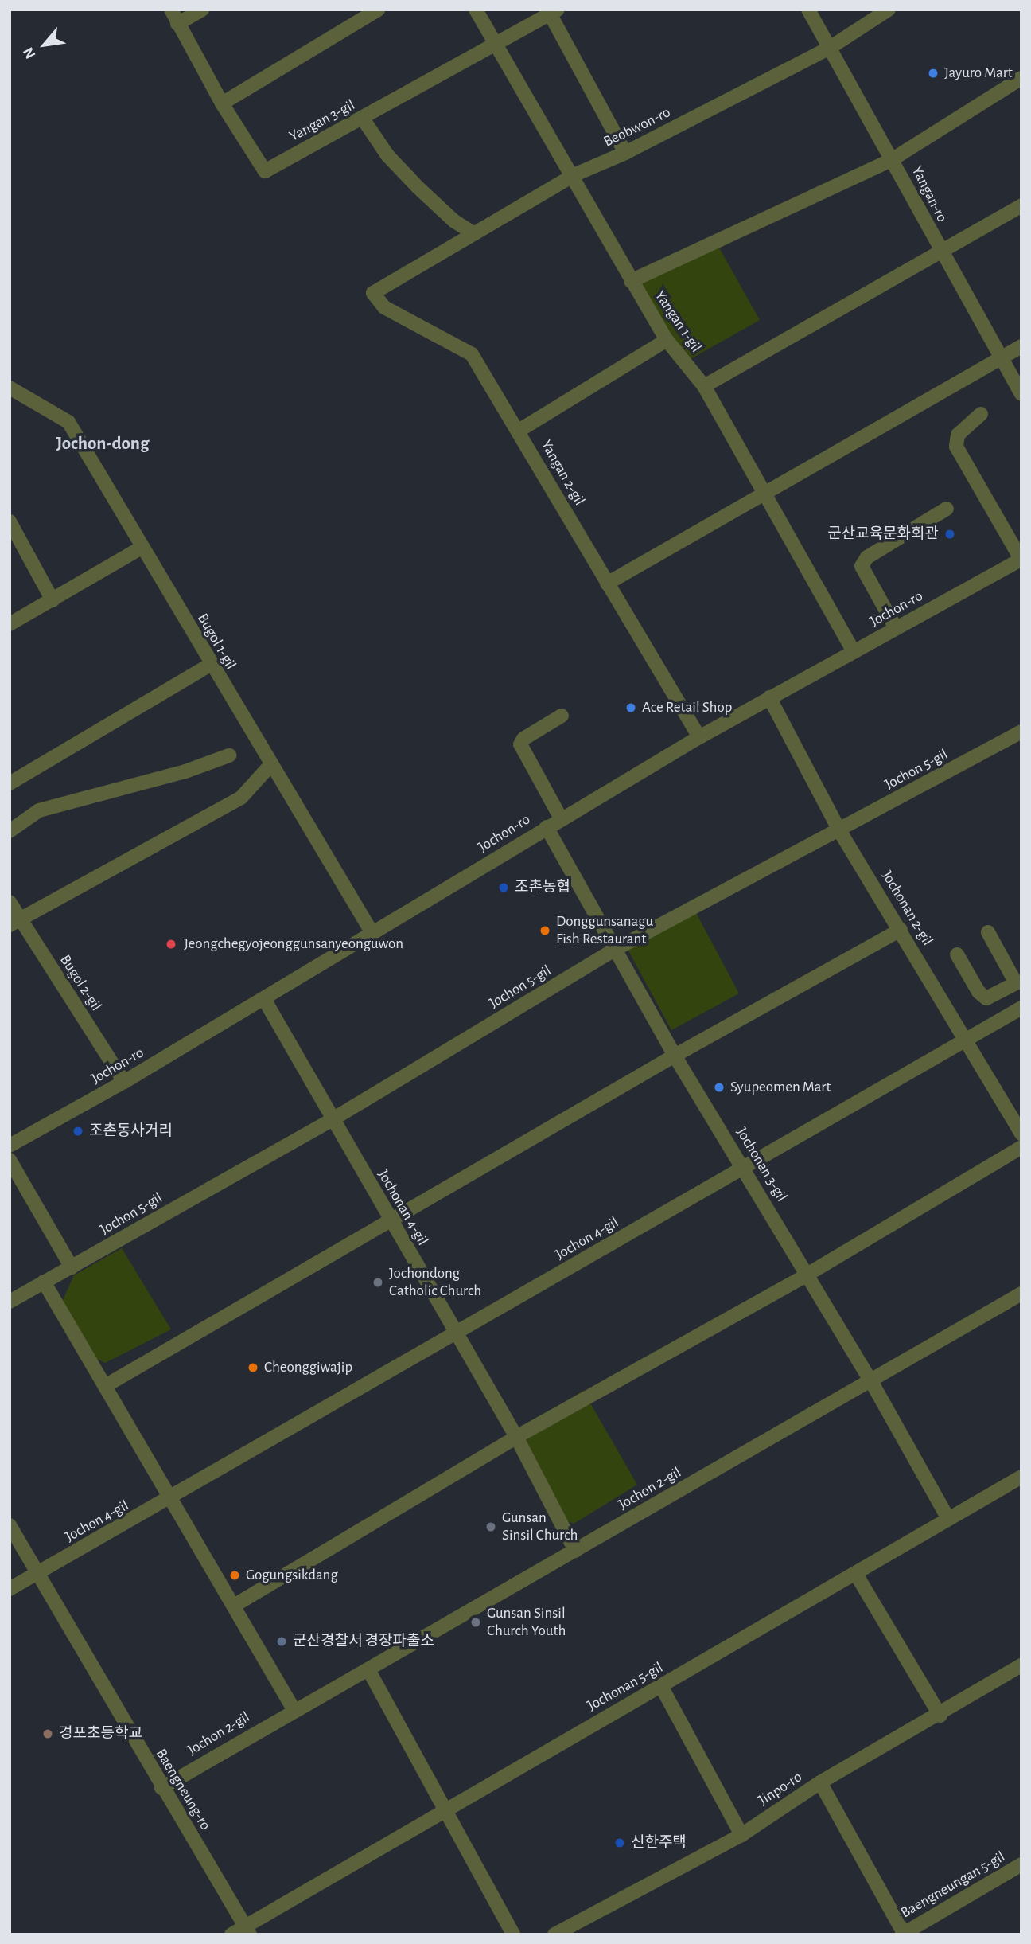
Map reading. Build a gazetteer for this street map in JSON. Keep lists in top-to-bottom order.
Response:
{
  "streets": {
    "street": [
      "Yangan 3-gil",
      "Beobwon-ro",
      "Yangan-ro",
      "Yangan 1-gil",
      "Yangan 2-gil",
      "Jochon-ro",
      "Bugol 1-gil",
      "Jochon 5-gil",
      "Jochonan 2-gil",
      "Bugol 2-gil",
      "Jochonan 3-gil",
      "Jochonan 4-gil",
      "Jochon 4-gil",
      "Jochon 2-gil",
      "Jochonan 5-gil",
      "Jinpo-ro",
      "Baengneung-ro",
      "Baengneungan 5-gil"
    ]
  },
  "crossings": [
    ["Yangan 3-gil", "Yangan 1-gil"],
    ["Beobwon-ro", "Yangan-ro"],
    ["Beobwon-ro", "Yangan 1-gil"],
    ["Beobwon-ro", "Yangan 2-gil"],
    ["Yangan 1-gil", "Jochon-ro"],
    ["Yangan 2-gil", "Jochon-ro"],
    ["Jochon-ro", "Bugol 1-gil"],
    ["Jochon-ro", "Jochonan 2-gil"],
    ["Jochon-ro", "Bugol 2-gil"],
    ["Jochon-ro", "Jochonan 3-gil"],
    ["Jochon-ro", "Jochonan 4-gil"],
    ["Jochon 5-gil", "Jochonan 2-gil"],
    ["Jochon 5-gil", "Jochonan 3-gil"],
    ["Jochon 5-gil", "Jochonan 4-gil"],
    ["Jochonan 2-gil", "Jochon 4-gil"],
    ["Jochonan 3-gil", "Jochon 4-gil"],
    ["Jochonan 3-gil", "Jochon 2-gil"],
    ["Jochonan 3-gil", "Jochonan 5-gil"],
    ["Jochonan 4-gil", "Jochon 4-gil"],
    ["Jochonan 4-gil", "Jochon 2-gil"],
    ["Jochon 4-gil", "Baengneung-ro"],
    ["Jochon 2-gil", "Baengneung-ro"],
    ["Jochonan 5-gil", "Baengneung-ro"]
  ],
  "districts": ["Jochon-dong"],
  "places": [
    "Jayuro Mart",
    "군산교육문화회관",
    "Ace Retail Shop",
    "조촌농협",
    "Donggunsanagu Fish Restaurant",
    "Jeongchegyojeonggunsanyeonguwon",
    "Syupeomen Mart",
    "조촌동사거리",
    "Jochondong Catholic Church",
    "Cheonggiwajip",
    "Gunsan Sinsil Church",
    "Gogungsikdang",
    "Gunsan Sinsil Church Youth",
    "군산경찰서 경장파출소",
    "경포초등학교",
    "신한주택"
  ],
  "north": "bottom left"
}
